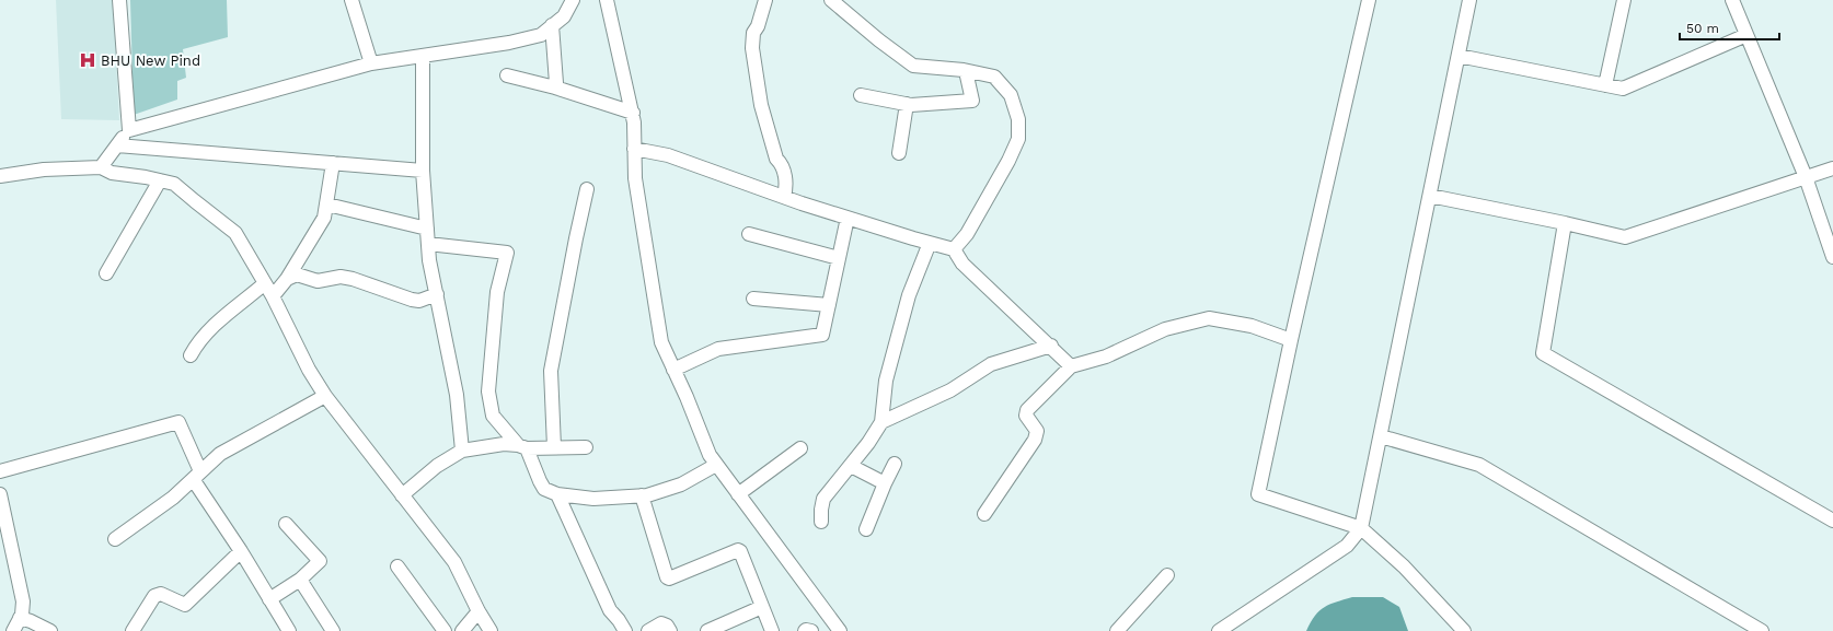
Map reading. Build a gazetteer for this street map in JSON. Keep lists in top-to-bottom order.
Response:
{
  "places": {
    "hospital": ["BHU New Pind"]
  },
  "scale_bar": "50 m"
}
